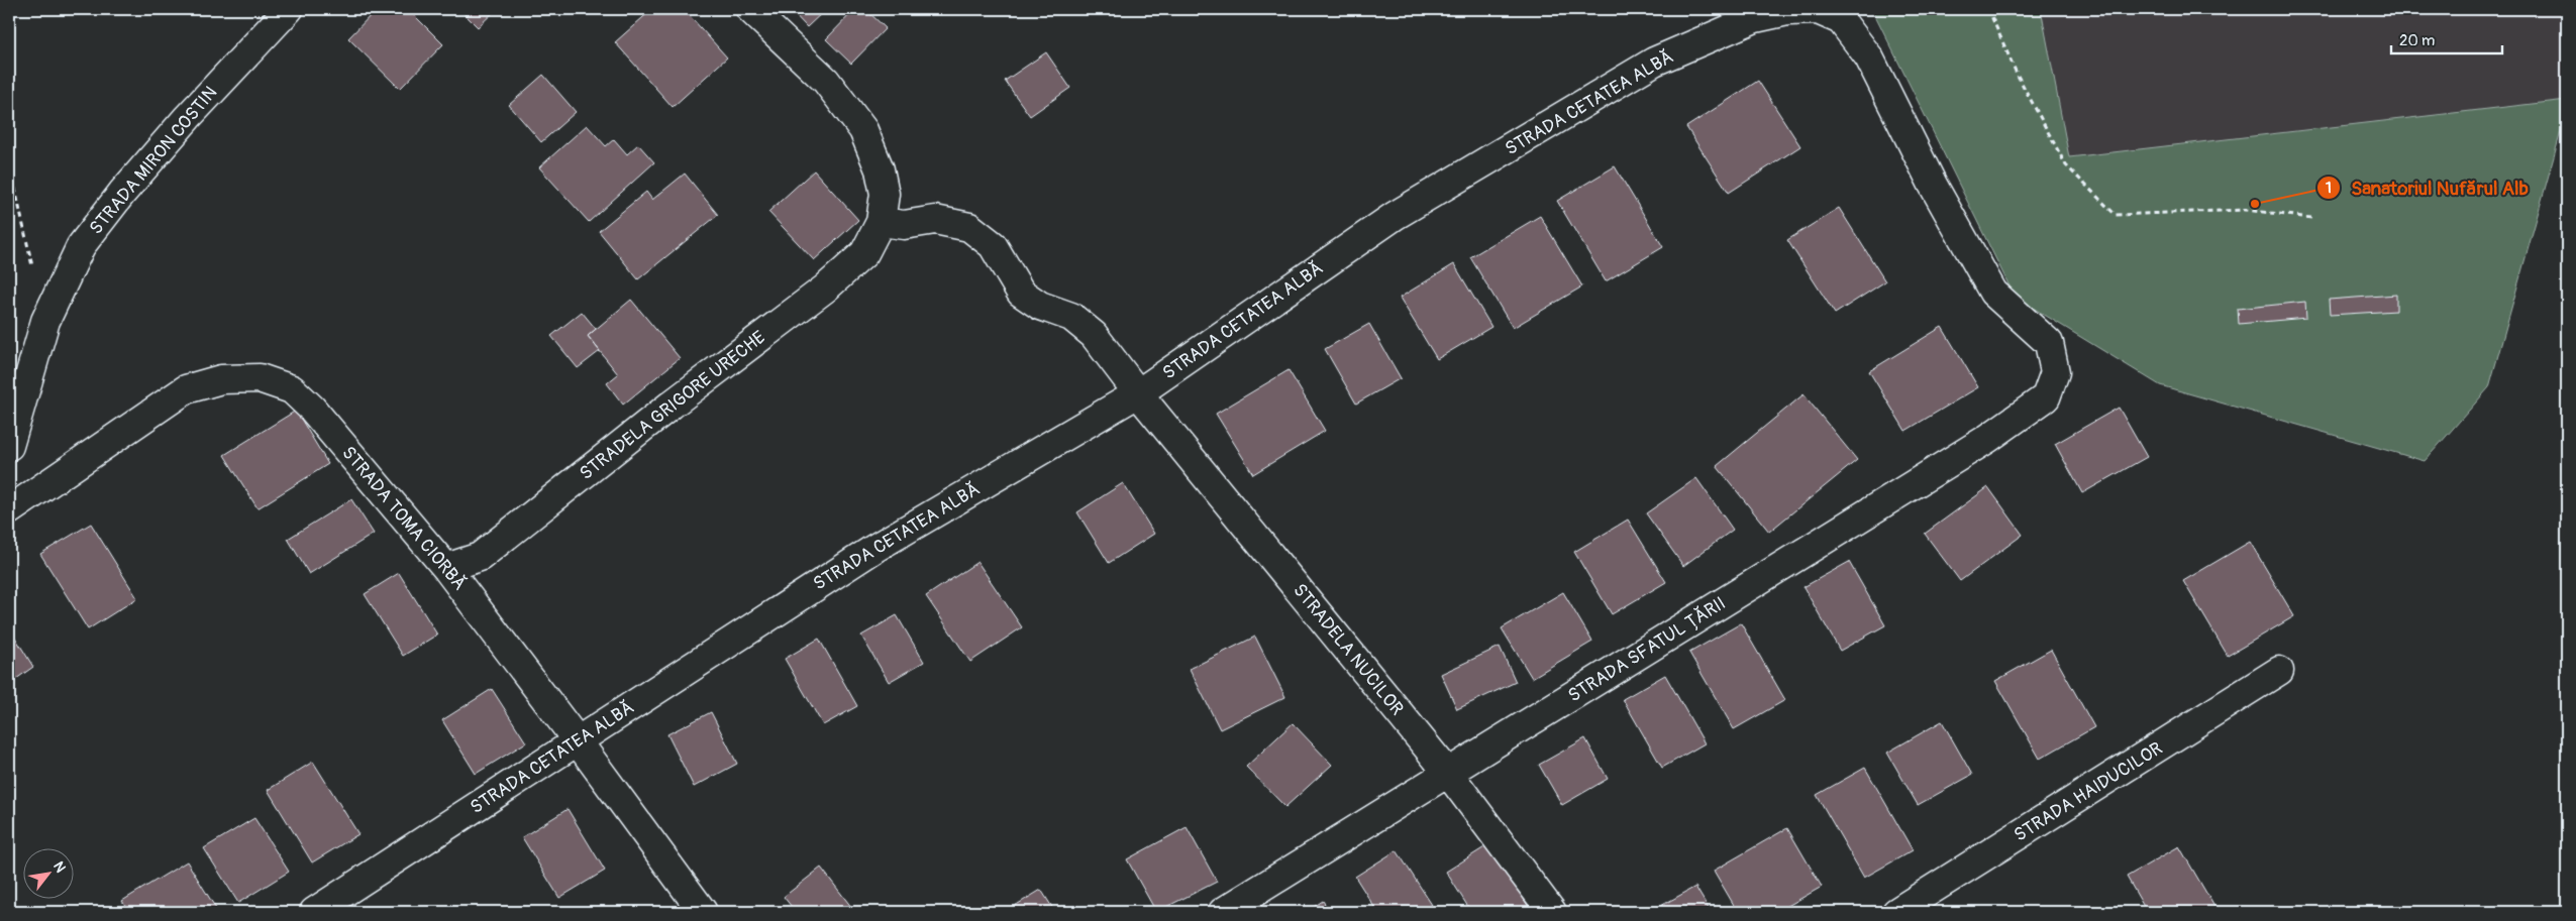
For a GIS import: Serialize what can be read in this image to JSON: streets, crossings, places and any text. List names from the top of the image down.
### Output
{
  "streets": {
    "street": [
      "STRADA CETATEA ALBĂ",
      "STRADA MIRON COSTIN",
      "STRADELA GRIGORE URECHE",
      "STRADA TOMA CIORBĂ",
      "STRADELA NUCILOR",
      "STRADA SFATUL ȚĂRII",
      "STRADA HAIDUCILOR"
    ]
  },
  "crossings": [
    ["STRADA CETATEA ALBĂ", "STRADA TOMA CIORBĂ"],
    ["STRADA CETATEA ALBĂ", "STRADELA NUCILOR"],
    ["STRADA CETATEA ALBĂ", "STRADA SFATUL ȚĂRII"],
    ["STRADELA GRIGORE URECHE", "STRADA TOMA CIORBĂ"],
    ["STRADELA GRIGORE URECHE", "STRADELA NUCILOR"],
    ["STRADELA NUCILOR", "STRADA SFATUL ȚĂRII"]
  ],
  "places": ["Sanatoriul Nufărul Alb"],
  "scale_bar": "20 m",
  "north": "top right"
}
